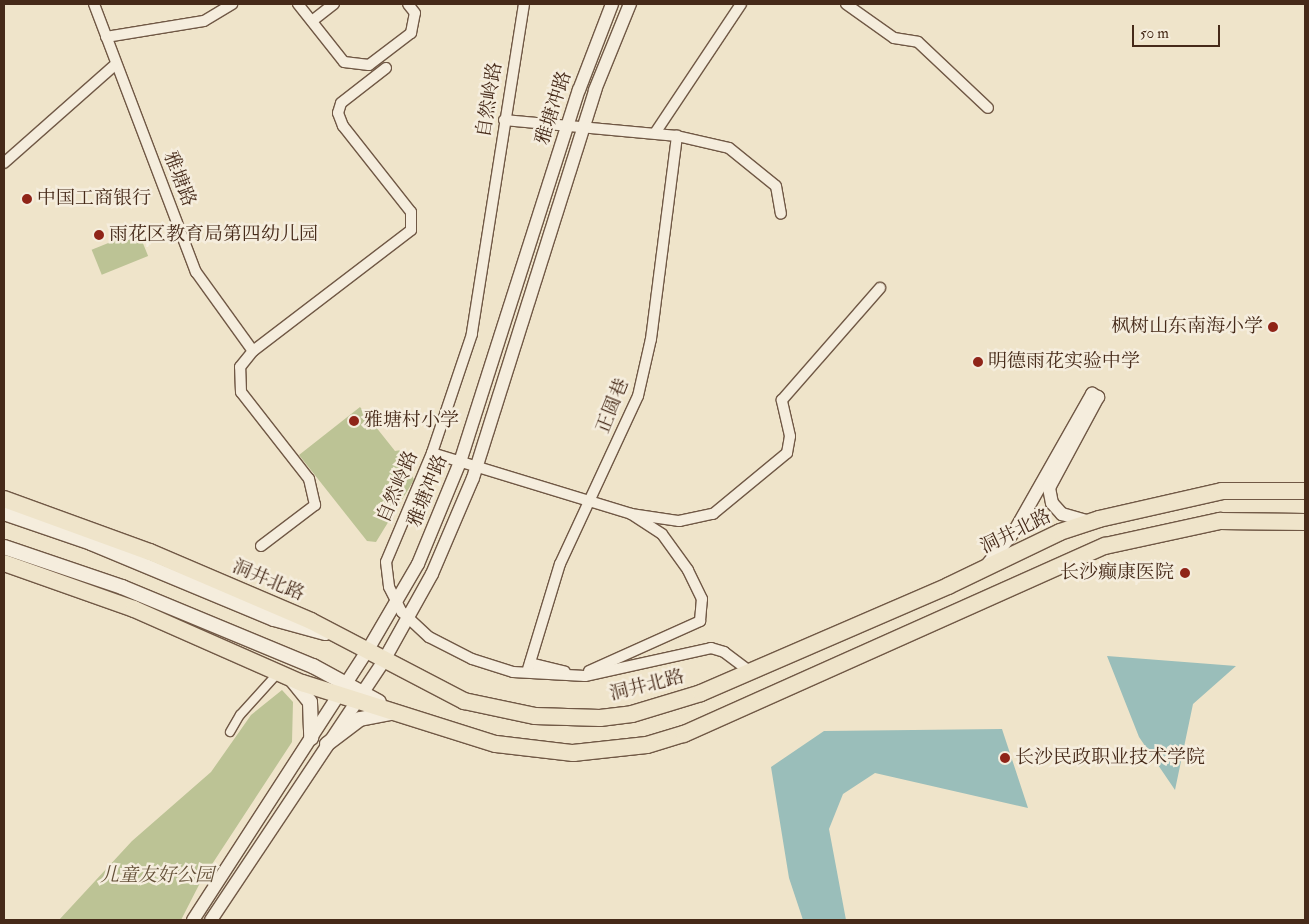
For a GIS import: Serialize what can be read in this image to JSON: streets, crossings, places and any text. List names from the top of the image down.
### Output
{
  "streets": {
    "main road": ["洞井北路"],
    "street": [
      "自然岭路",
      "雅塘冲路",
      "雅塘路",
      "正圆巷"
    ]
  },
  "crossings": [
    ["自然岭路", "雅塘冲路"],
    ["自然岭路", "正圆巷"],
    ["自然岭路", "洞井北路"],
    ["雅塘冲路", "洞井北路"]
  ],
  "parks": ["儿童友好公园"],
  "places": [
    "中国工商银行",
    "雨花区教育局第四幼儿园",
    "枫树山东南海小学",
    "明德雨花实验中学",
    "雅塘村小学",
    "长沙癫康医院",
    "长沙民政职业技术学院"
  ],
  "scale_bar": "50 m"
}
